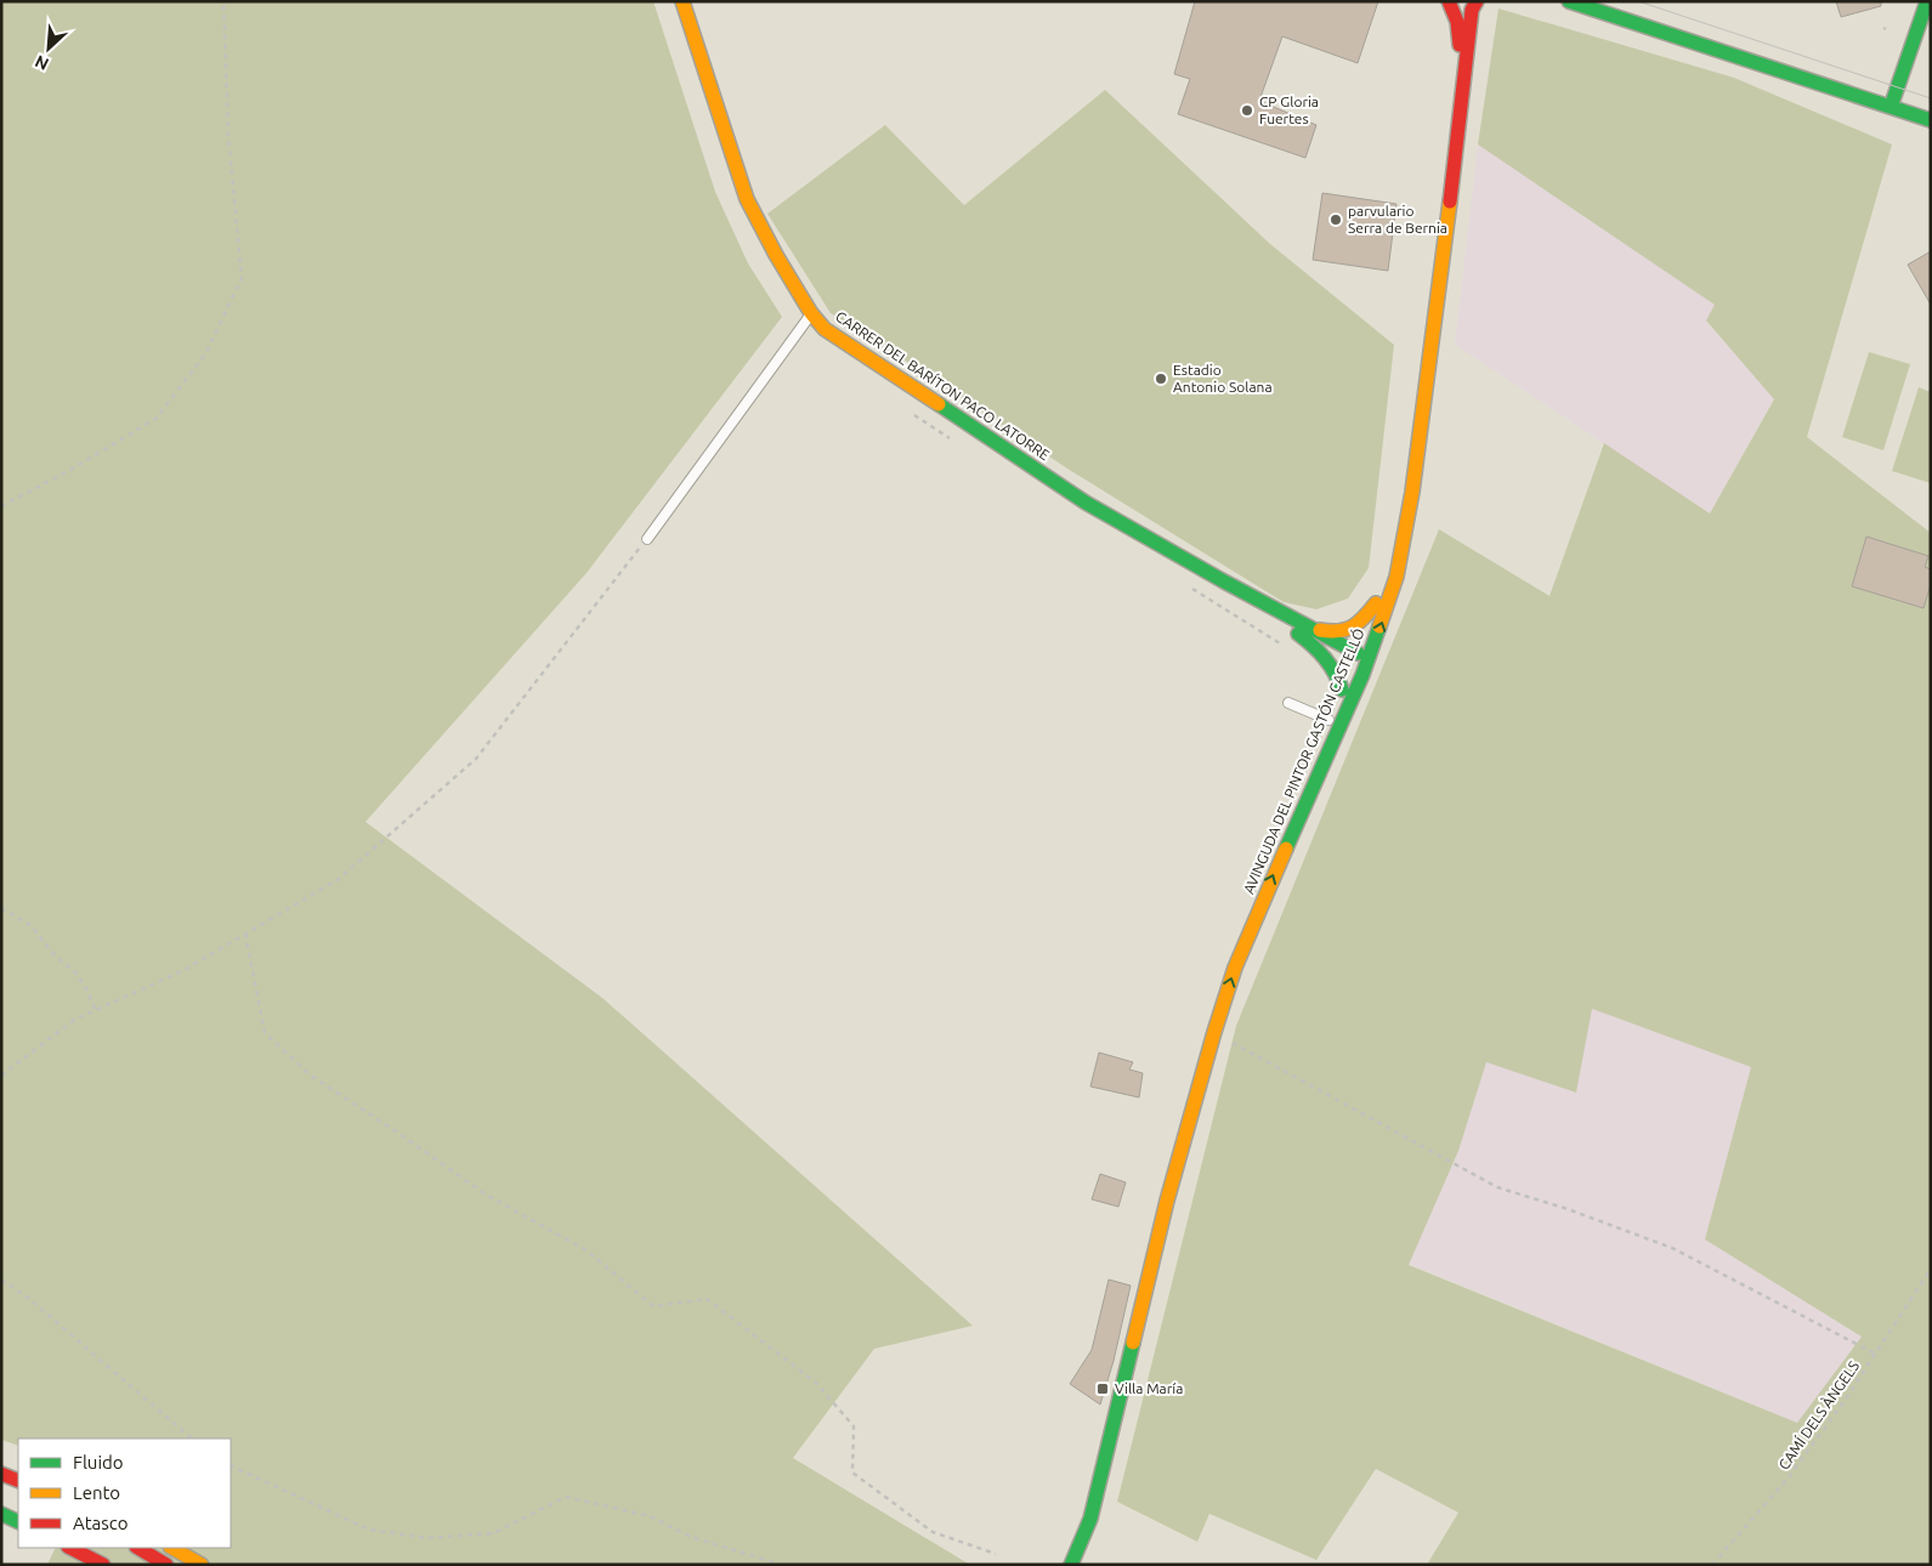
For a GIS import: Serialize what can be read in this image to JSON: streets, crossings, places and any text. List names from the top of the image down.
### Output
{
  "streets": {
    "main road": ["CARRER DEL BARÍTON PACO LATORRE", "AVINGUDA DEL PINTOR GASTÓN CASTELLÓ"],
    "path": ["CAMÍ DELS ÀNGELS"]
  },
  "crossings": [
    ["CARRER DEL BARÍTON PACO LATORRE", "AVINGUDA DEL PINTOR GASTÓN CASTELLÓ"]
  ],
  "places": {
    "other": ["CP Gloria Fuertes", "parvulario Serra de Bernia", "Estadio Antonio Solana"],
    "transit": ["Villa María"]
  },
  "legend": ["Fluido", "Lento", "Atasco"],
  "north": "bottom left"
}
